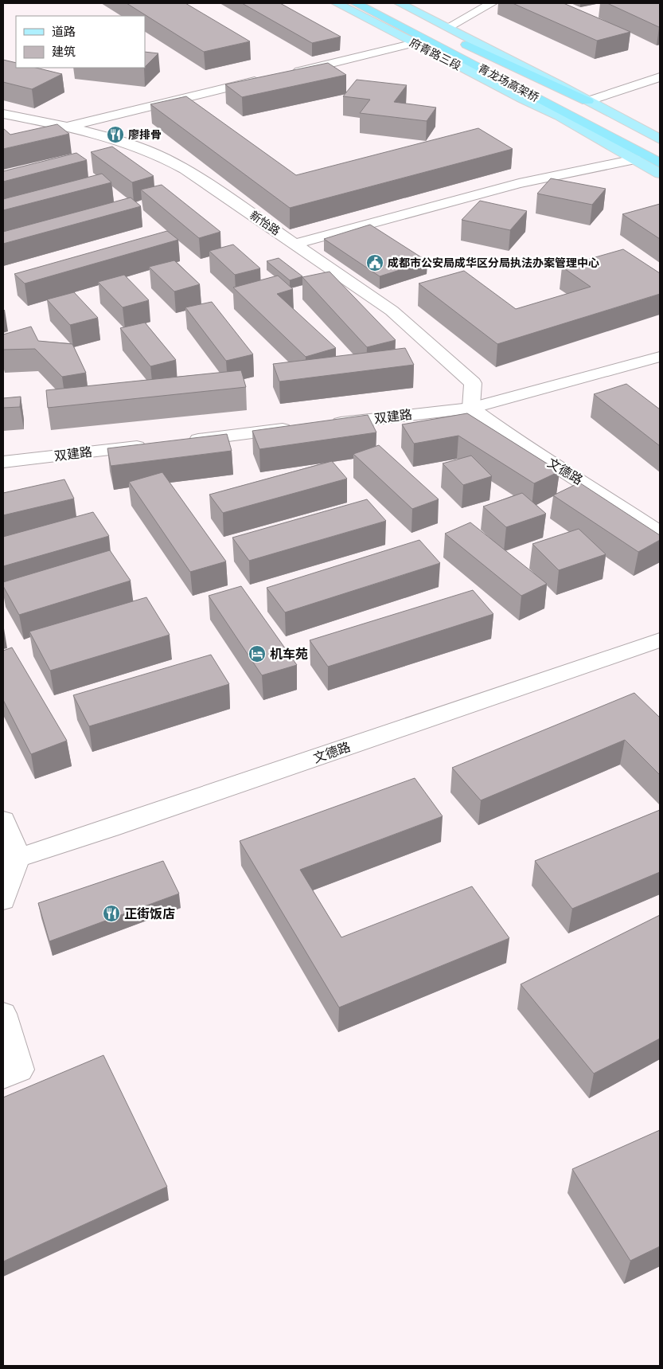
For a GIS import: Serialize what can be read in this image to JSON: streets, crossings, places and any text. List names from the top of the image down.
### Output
{
  "streets": {
    "highway": ["青龙场高架桥"],
    "main road": ["府青路三段"],
    "street": ["新怡路", "双建路", "文德路"]
  },
  "crossings": [
    ["新怡路", "双建路"],
    ["新怡路", "文德路"],
    ["双建路", "文德路"]
  ],
  "places": {
    "restaurant": ["廖排骨", "正街饭店"],
    "public building": ["成都市公安局成华区分局执法办案管理中心"],
    "hotel": ["机车苑"]
  },
  "legend": ["道路", "建筑"]
}
